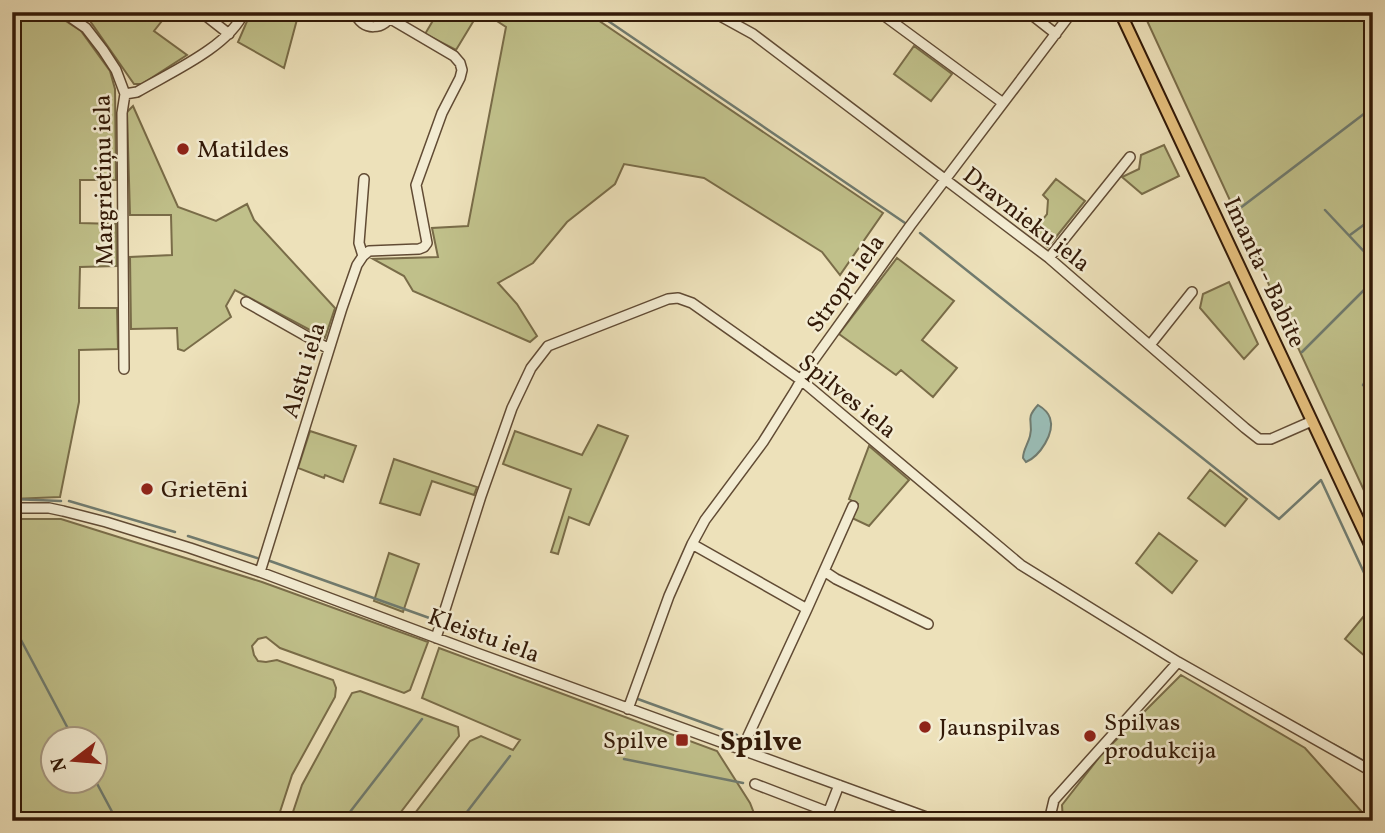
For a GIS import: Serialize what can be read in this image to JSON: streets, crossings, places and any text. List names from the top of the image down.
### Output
{
  "streets": {
    "main road": ["Imanta - Babīte"],
    "street": [
      "Margrietiņu iela",
      "Dravnieku iela",
      "Stropu iela",
      "Alstu iela",
      "Spilves iela",
      "Kleistu iela"
    ]
  },
  "crossings": [
    ["Dravnieku iela", "Imanta - Babīte"],
    ["Dravnieku iela", "Stropu iela"],
    ["Stropu iela", "Spilves iela"],
    ["Stropu iela", "Kleistu iela"],
    ["Alstu iela", "Kleistu iela"],
    ["Spilves iela", "Kleistu iela"]
  ],
  "districts": ["Spilve"],
  "places": {
    "other": [
      "Matildes",
      "Grietēni",
      "Jaunspilvas",
      "Spilvas produkcija"
    ],
    "transit": ["Spilve"]
  },
  "north": "left"
}
